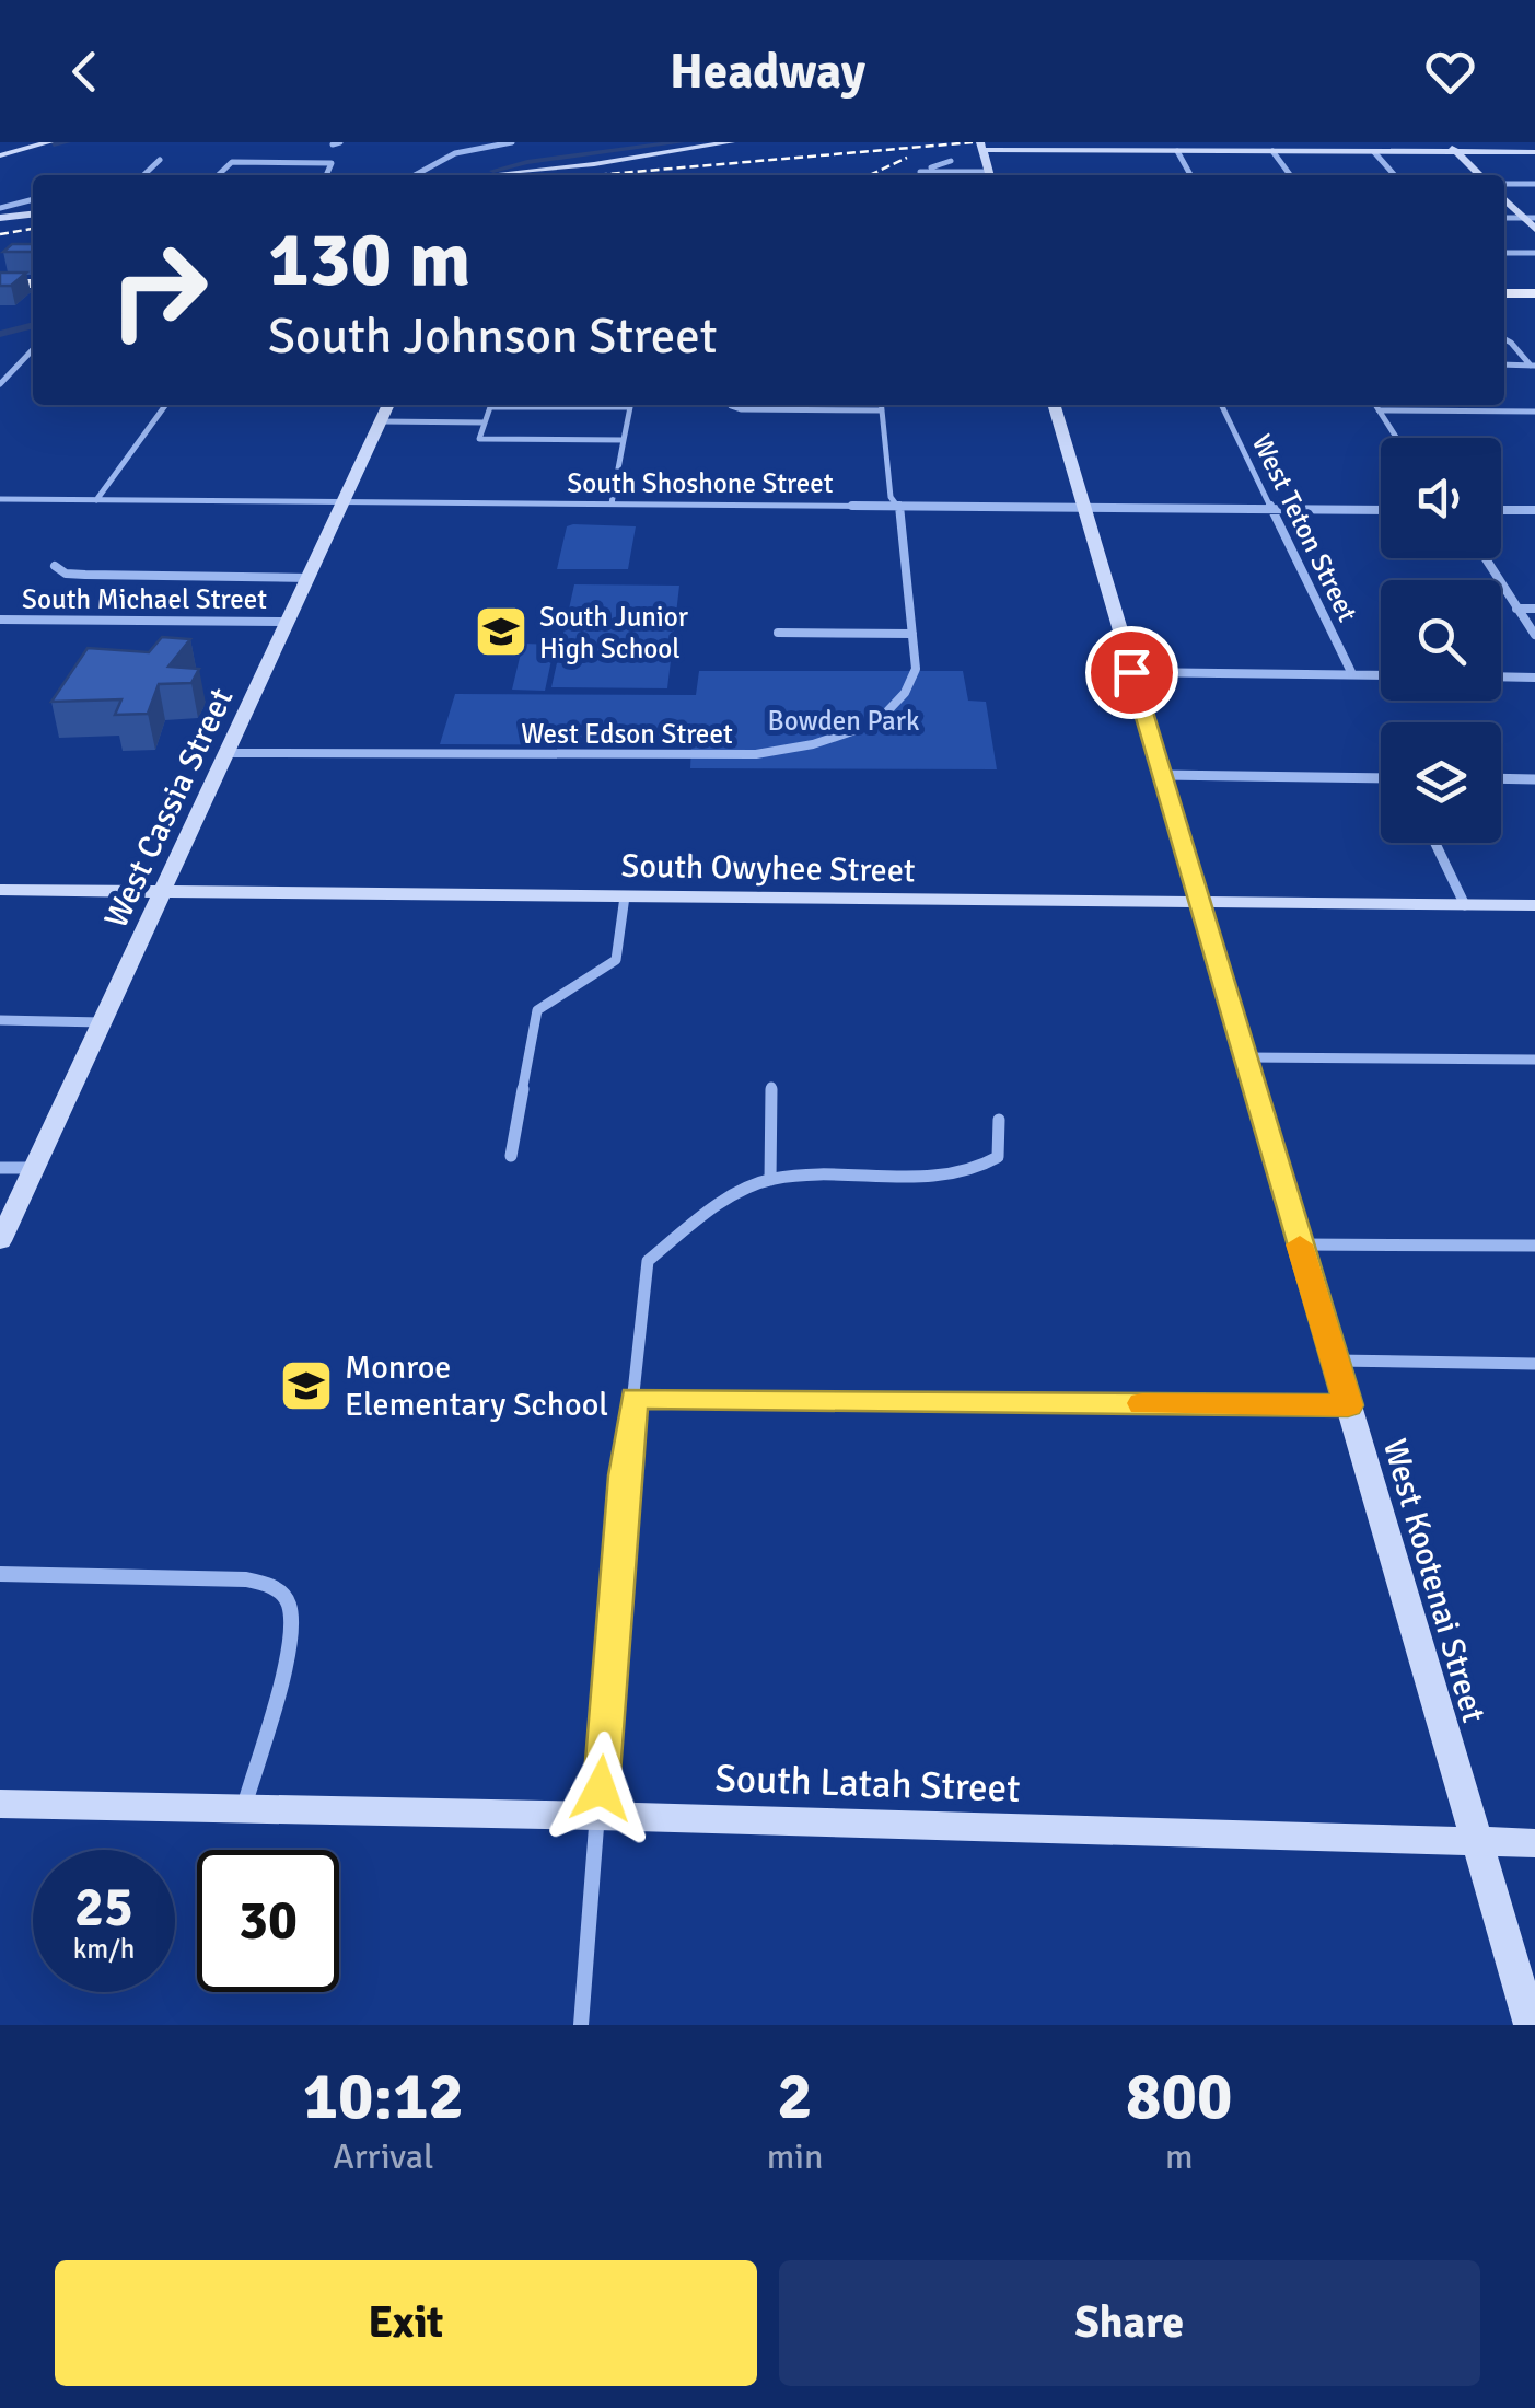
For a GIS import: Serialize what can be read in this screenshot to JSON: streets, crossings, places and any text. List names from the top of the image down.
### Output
{
  "streets": {
    "street": [
      "South Shoshone Street",
      "West Teton Street",
      "South Michael Street",
      "West Edson Street",
      "West Cassia Street",
      "South Owyhee Street",
      "West Kootenai Street",
      "South Latah Street"
    ]
  },
  "crossings": [
    ["South Shoshone Street", "West Teton Street"],
    ["South Shoshone Street", "West Edson Street"],
    ["South Shoshone Street", "West Cassia Street"],
    ["South Shoshone Street", "West Kootenai Street"],
    ["South Michael Street", "West Cassia Street"],
    ["West Edson Street", "West Cassia Street"],
    ["West Cassia Street", "South Owyhee Street"],
    ["South Owyhee Street", "West Kootenai Street"],
    ["West Kootenai Street", "South Latah Street"]
  ],
  "parks": ["Bowden Park"],
  "places": {
    "school or university": ["South Junior High School", "Monroe Elementary School"]
  },
  "page": {
    "header": "Headway",
    "turn": ["130 m", "South Johnson Street"],
    "speed": "25 km/h",
    "limit": "30",
    "eta": [
      "10:12",
      "Arrival",
      "2",
      "min",
      "800",
      "m"
    ],
    "buttons": ["Exit", "Share"]
  }
}
